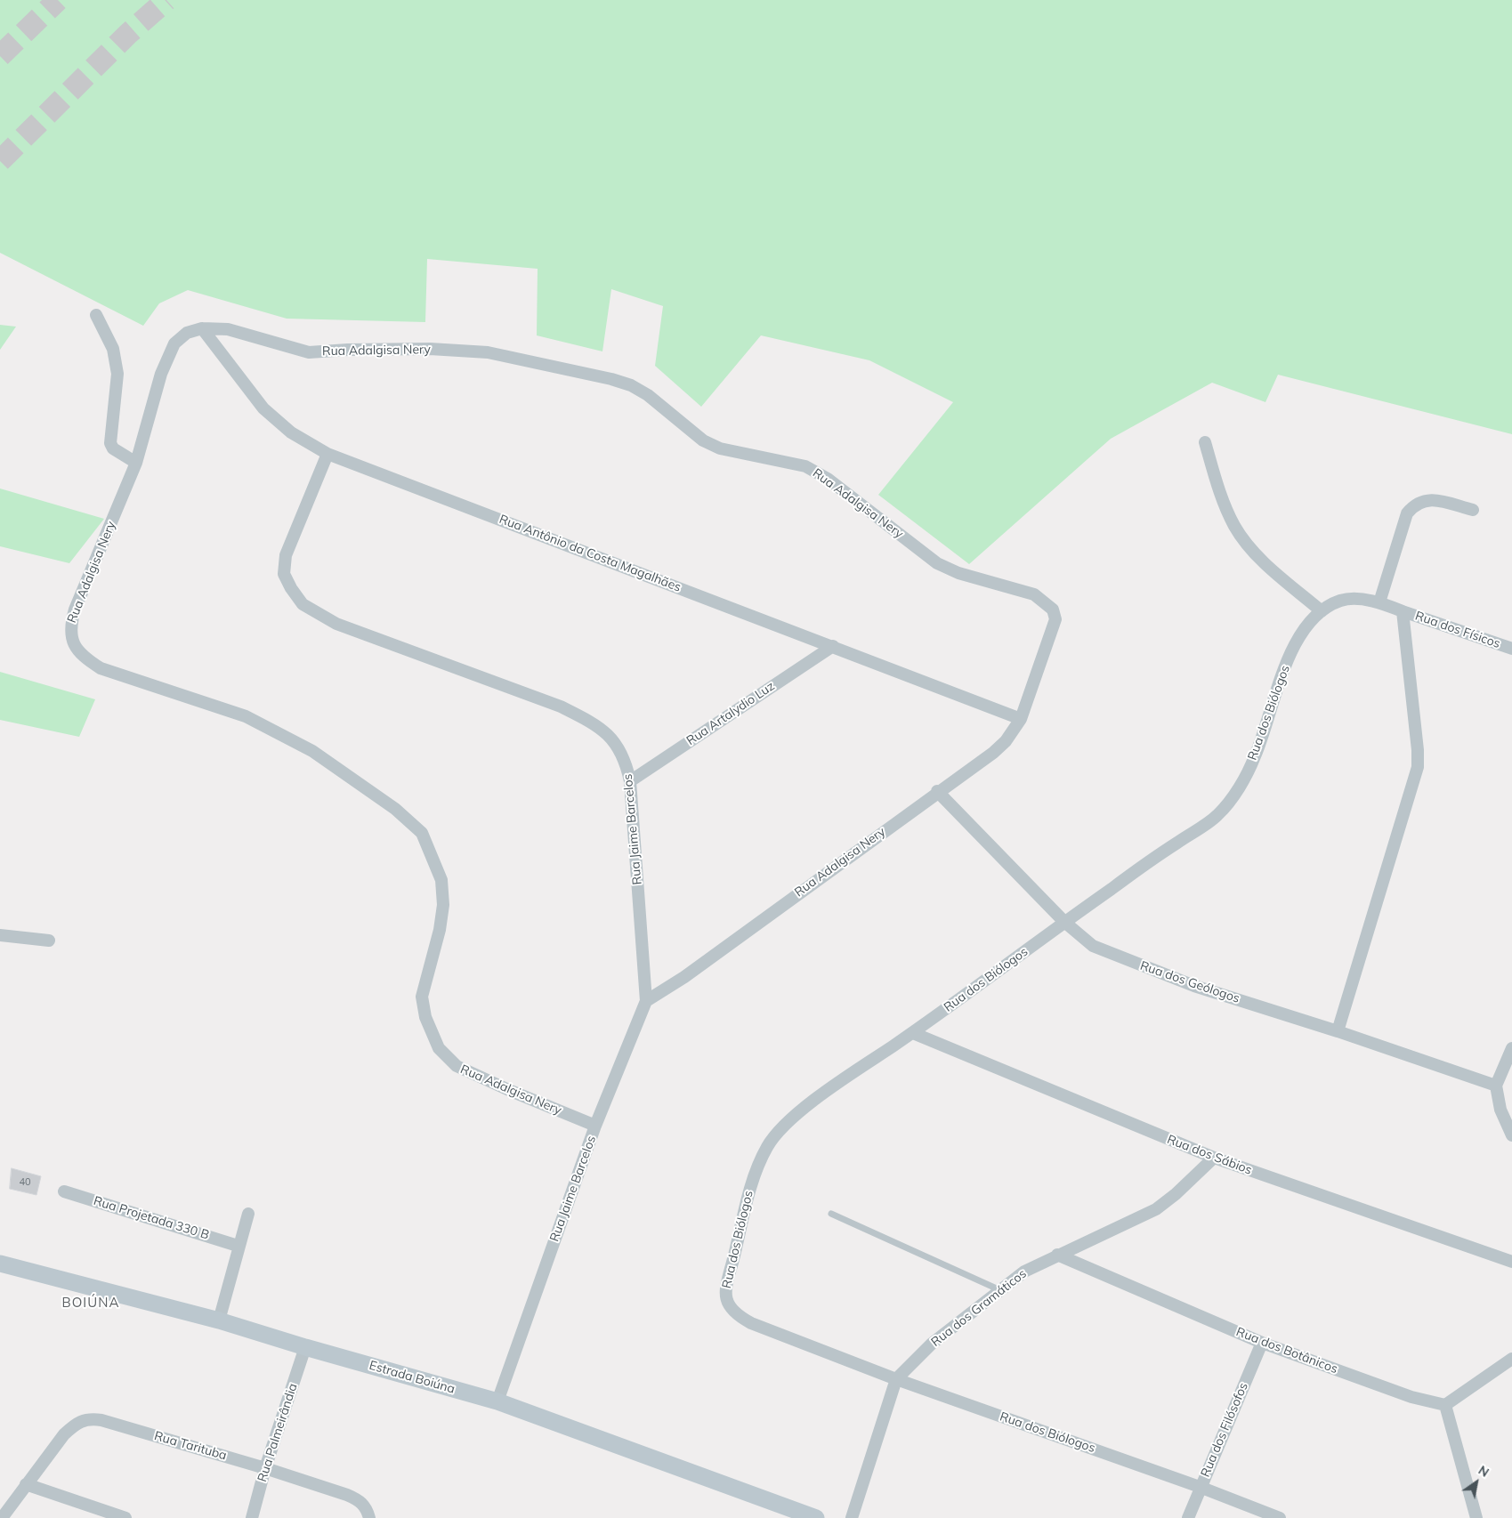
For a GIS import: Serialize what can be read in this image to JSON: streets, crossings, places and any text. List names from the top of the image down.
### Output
{
  "streets": {
    "street": [
      "Rua Adalgisa Nery",
      "Rua Antônio da Costa Magalhães",
      "Rua dos Físicos",
      "Rua dos Biólogos",
      "Rua Artalydio Luz",
      "Rua Jaime Barcelos",
      "Rua dos Geólogos",
      "Rua dos Sábios",
      "Rua Projetada 330 B",
      "Rua dos Gramáticos",
      "Rua dos Botânicos",
      "Estrada Boiúna",
      "Rua dos Filósofos",
      "Rua Palmeirândia",
      "Rua Tarituba"
    ]
  },
  "crossings": [
    ["Rua Adalgisa Nery", "Rua Antônio da Costa Magalhães"],
    ["Rua Adalgisa Nery", "Rua Jaime Barcelos"],
    ["Rua Adalgisa Nery", "Rua dos Geólogos"],
    ["Rua Antônio da Costa Magalhães", "Rua Artalydio Luz"],
    ["Rua Antônio da Costa Magalhães", "Rua Jaime Barcelos"],
    ["Rua dos Físicos", "Rua dos Biólogos"],
    ["Rua dos Biólogos", "Rua dos Geólogos"],
    ["Rua dos Biólogos", "Rua dos Sábios"],
    ["Rua dos Biólogos", "Rua dos Gramáticos"],
    ["Rua dos Biólogos", "Rua dos Filósofos"],
    ["Rua Artalydio Luz", "Rua Jaime Barcelos"],
    ["Rua Jaime Barcelos", "Estrada Boiúna"],
    ["Rua dos Sábios", "Rua dos Gramáticos"],
    ["Rua dos Gramáticos", "Rua dos Botânicos"],
    ["Rua dos Botânicos", "Rua dos Filósofos"],
    ["Estrada Boiúna", "Rua Palmeirândia"],
    ["Rua Palmeirândia", "Rua Tarituba"]
  ],
  "districts": ["BOIÚNA"],
  "house_numbers": ["40"],
  "north": "top right"
}
